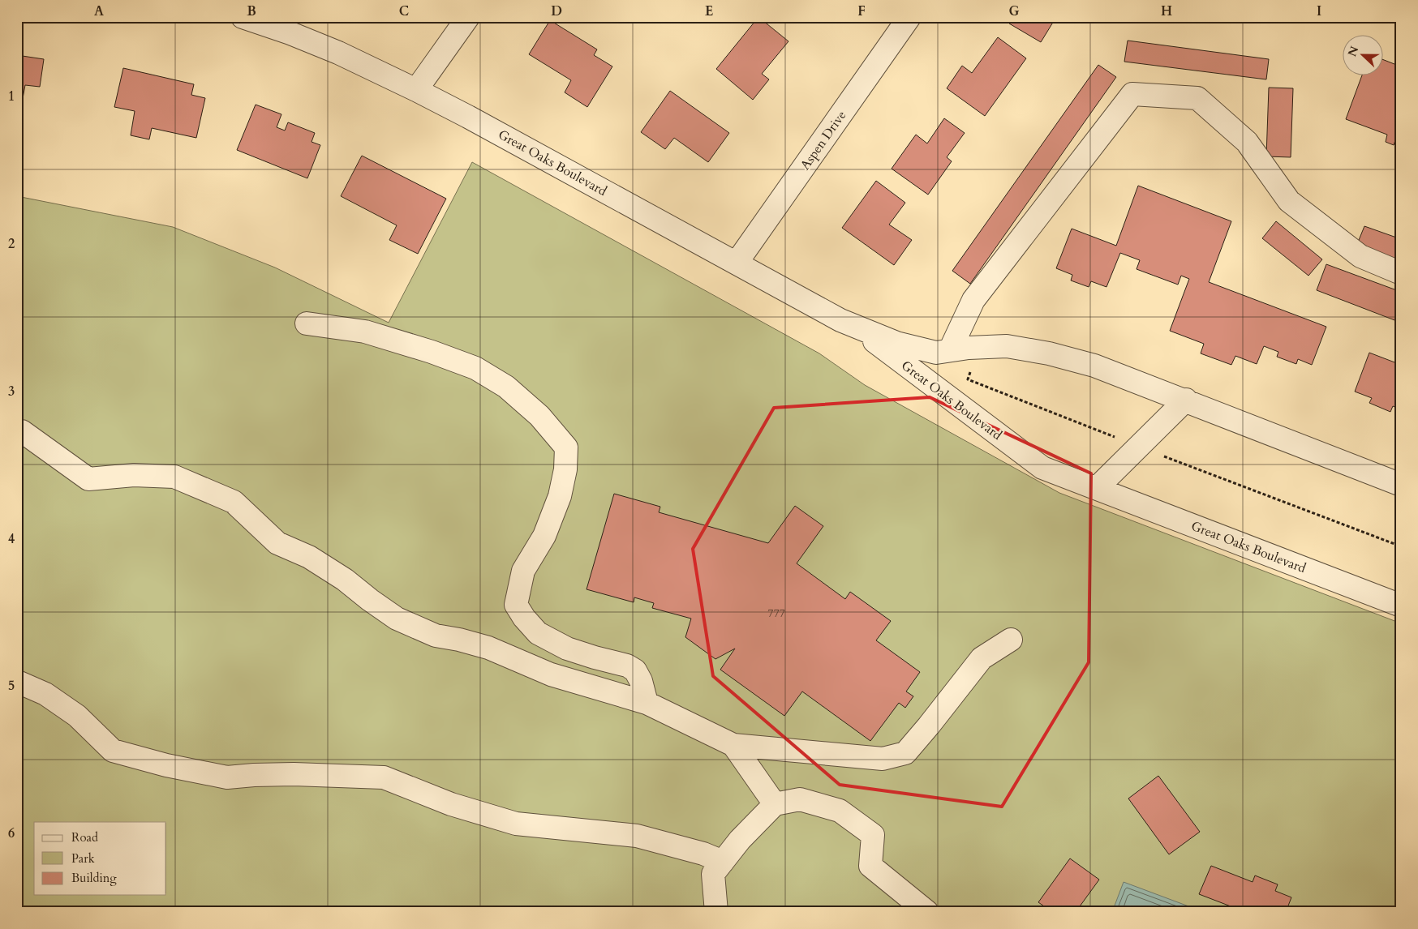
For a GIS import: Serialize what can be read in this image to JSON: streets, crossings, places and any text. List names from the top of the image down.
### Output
{
  "streets": {
    "street": ["Aspen Drive", "Great Oaks Boulevard"]
  },
  "crossings": [
    ["Aspen Drive", "Great Oaks Boulevard"]
  ],
  "house_numbers": ["777"],
  "legend": ["Road", "Park", "Building"],
  "north": "left",
  "grid": {
    "columns": [
      "A",
      "B",
      "C",
      "D",
      "E",
      "F",
      "G",
      "H",
      "I"
    ],
    "rows": [
      "1",
      "2",
      "3",
      "4",
      "5",
      "6"
    ]
  }
}
